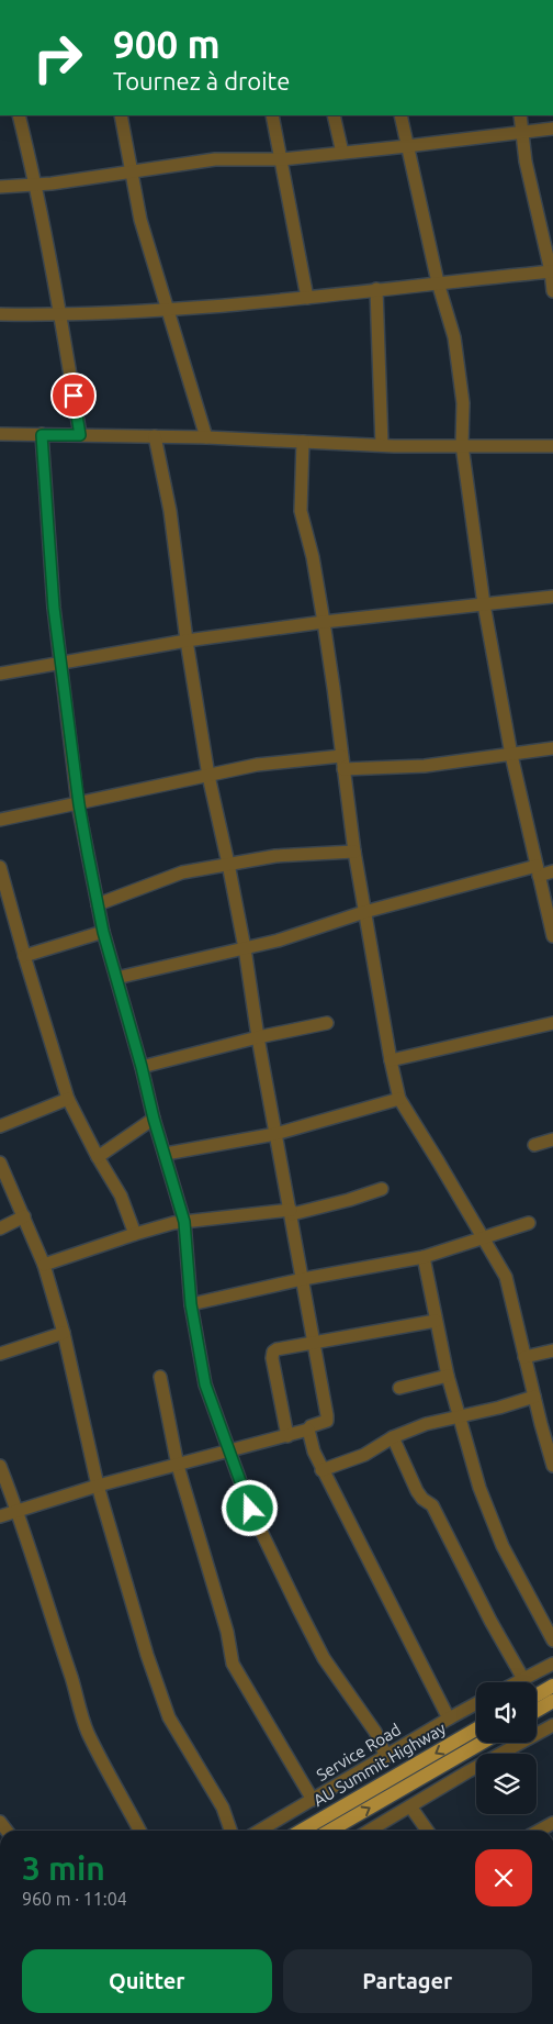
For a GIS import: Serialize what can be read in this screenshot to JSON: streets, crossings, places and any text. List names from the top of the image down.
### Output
{
  "streets": {
    "main road": ["AU Summit Highway"],
    "street": ["Service Road"]
  },
  "page": {
    "turn": ["900 m", "Tournez à droite"],
    "heading": ["3 min", "960 m · 11:04"],
    "buttons": ["Quitter", "Partager"]
  }
}
